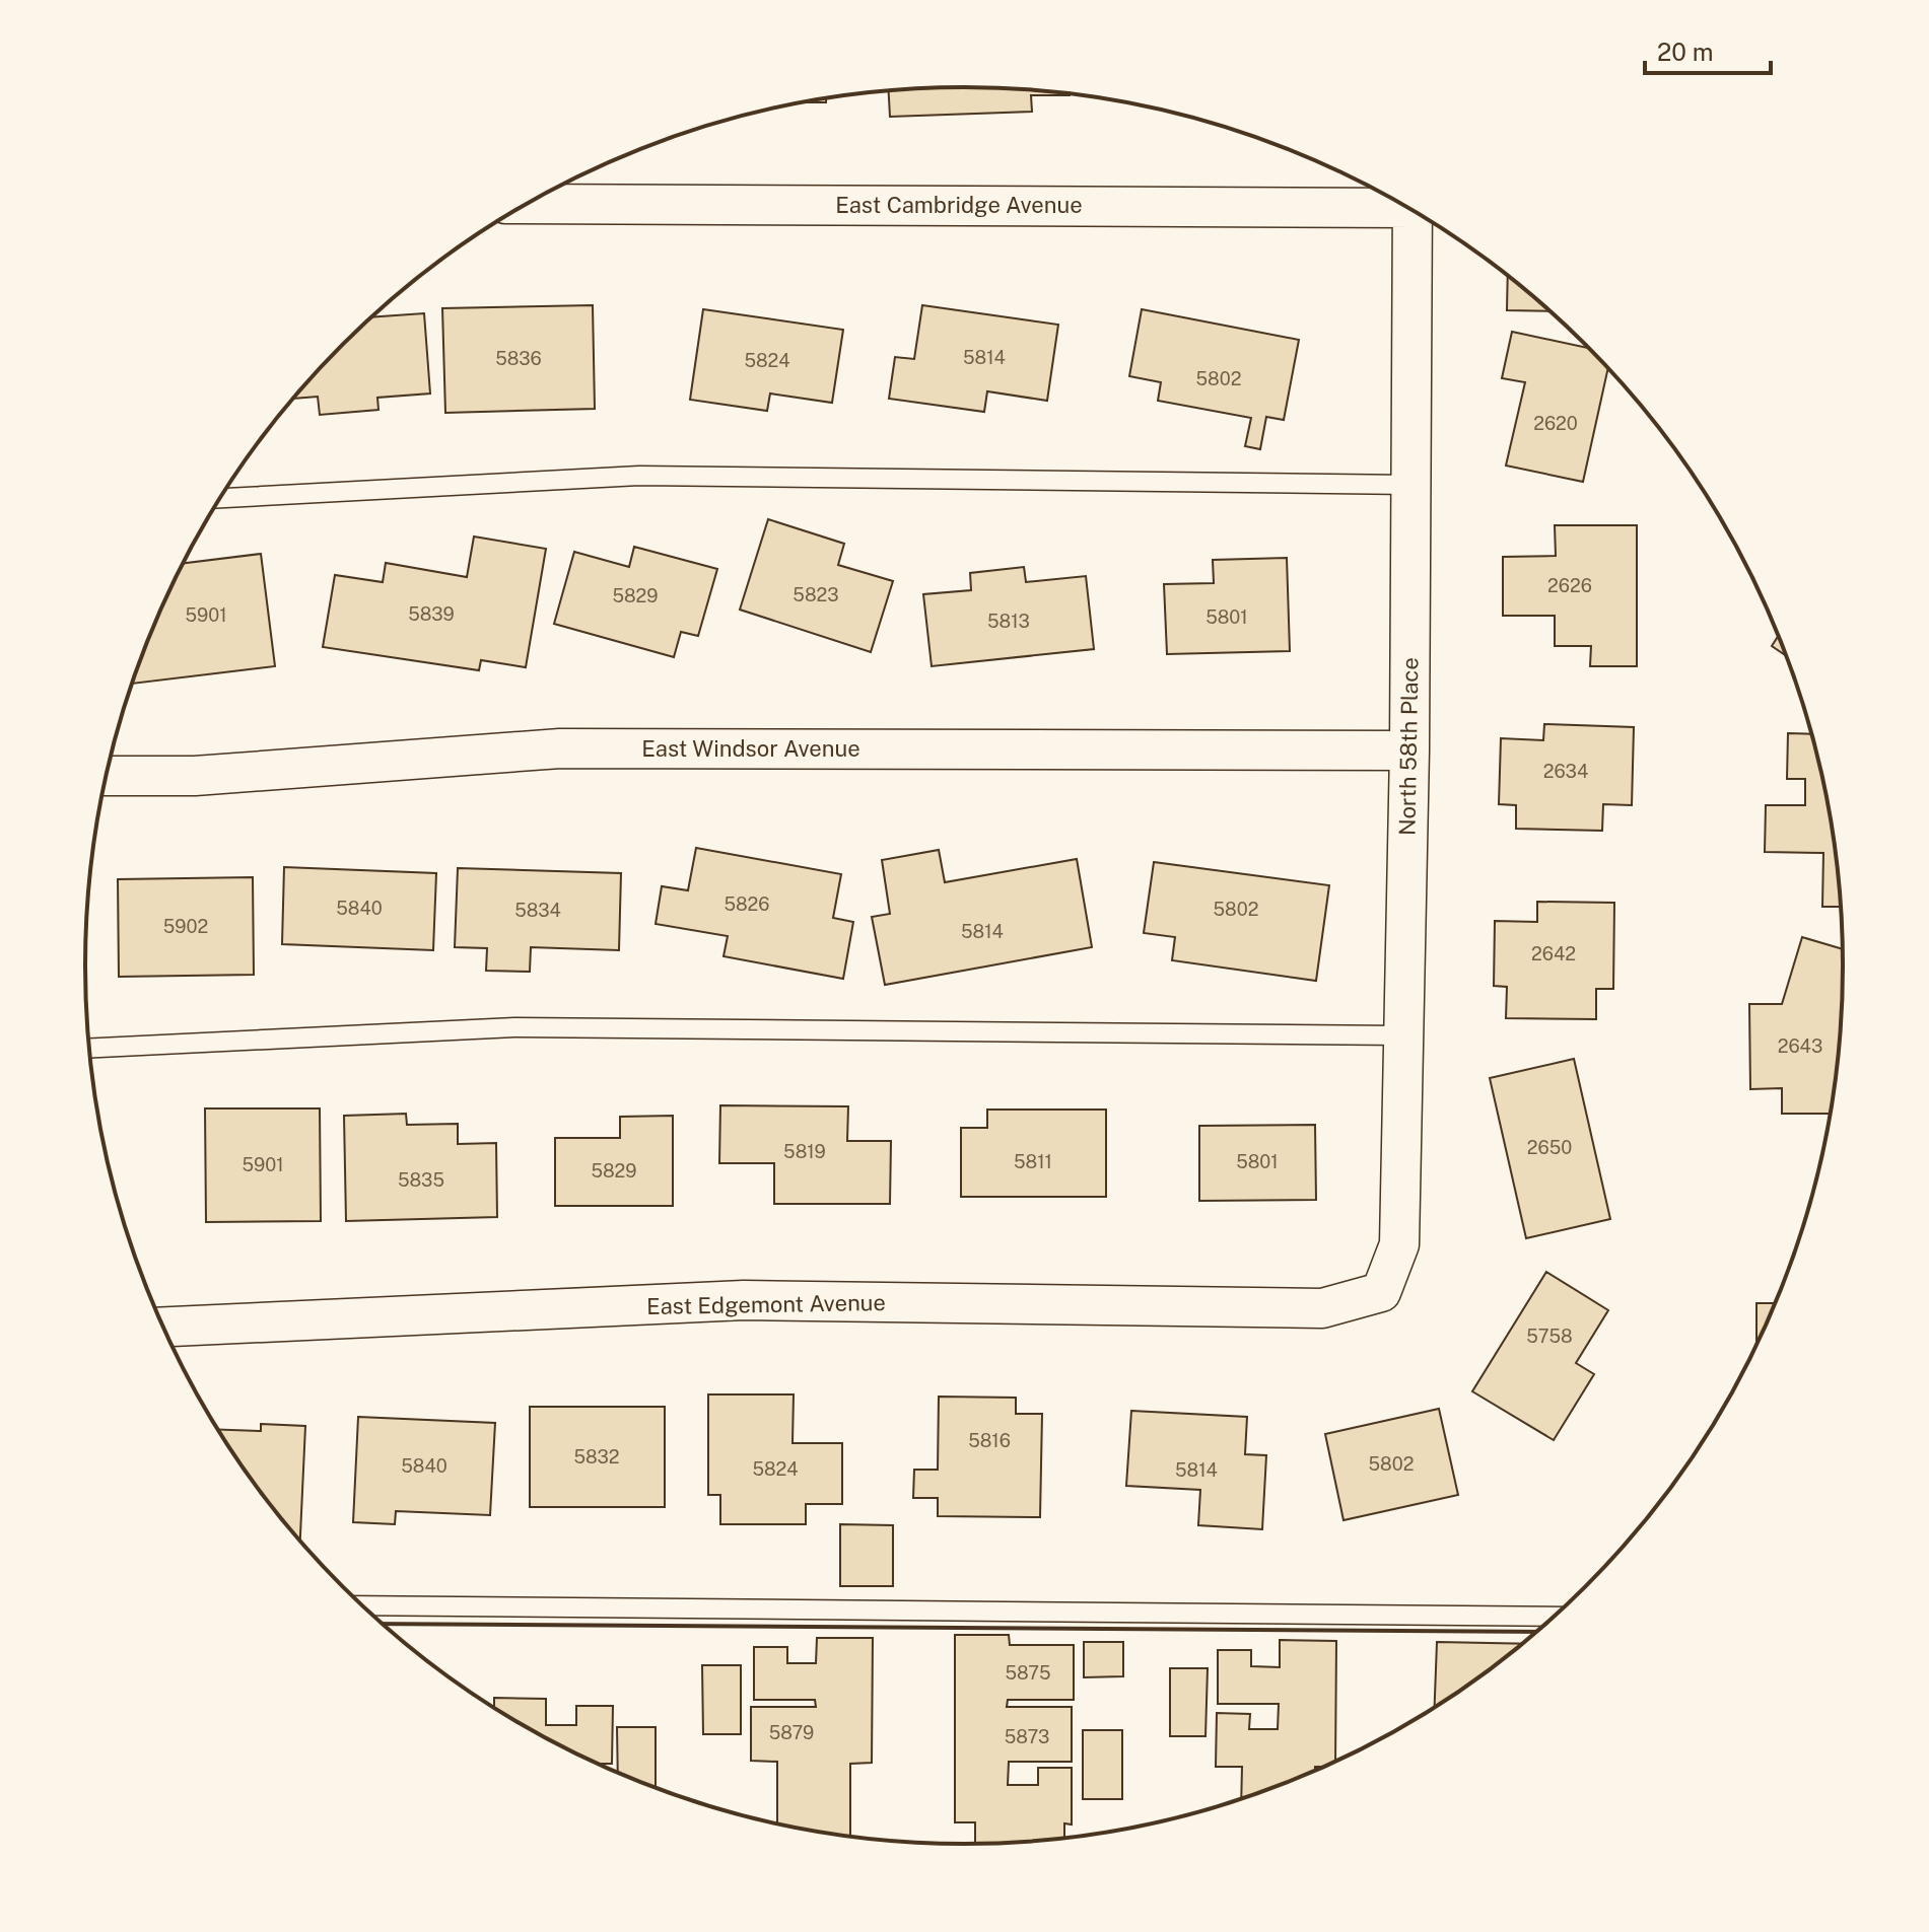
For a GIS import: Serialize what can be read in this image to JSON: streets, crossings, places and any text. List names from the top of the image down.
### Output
{
  "streets": {
    "street": [
      "East Cambridge Avenue",
      "North 58th Place",
      "East Windsor Avenue",
      "East Edgemont Avenue"
    ]
  },
  "crossings": [
    ["North 58th Place", "East Windsor Avenue"],
    ["North 58th Place", "East Edgemont Avenue"]
  ],
  "house_numbers": [
    "5814",
    "5836",
    "5824",
    "5802",
    "2620",
    "2626",
    "5823",
    "5829",
    "5839",
    "5901",
    "5801",
    "5813",
    "2634",
    "5826",
    "5840",
    "5802",
    "5834",
    "5902",
    "5814",
    "2642",
    "2643",
    "2650",
    "5819",
    "5811",
    "5801",
    "5901",
    "5829",
    "5835",
    "5758",
    "5816",
    "5832",
    "5802",
    "5840",
    "5824",
    "5814",
    "5875",
    "5879",
    "5873"
  ],
  "scale_bar": "20 m"
}
